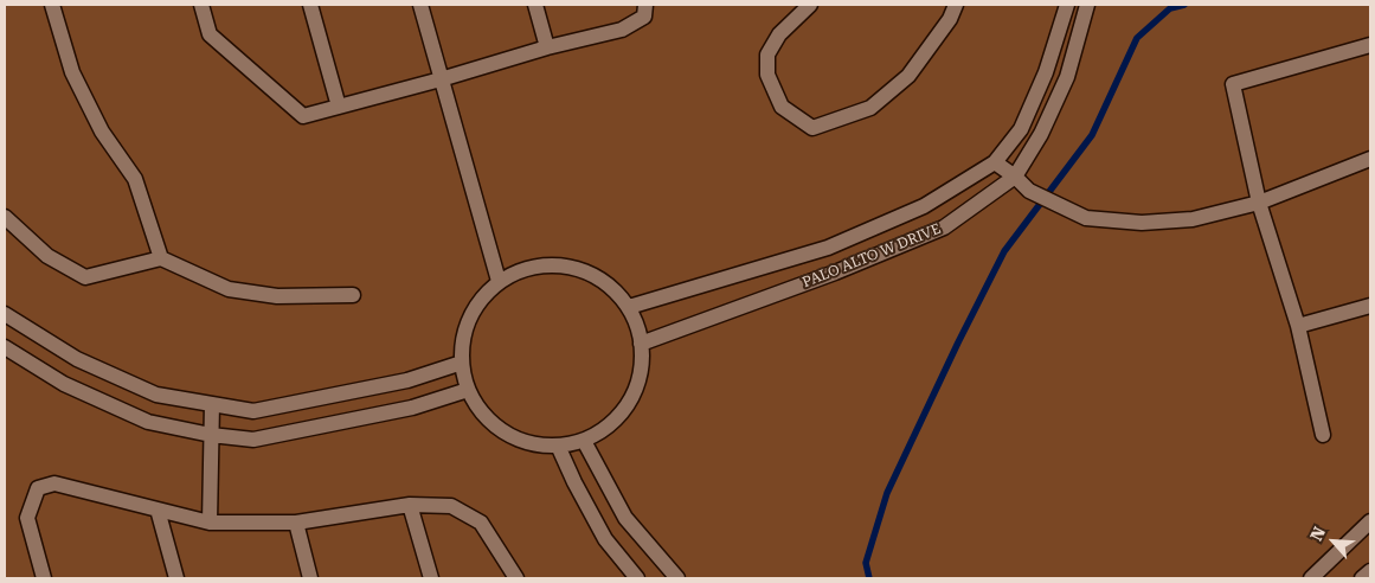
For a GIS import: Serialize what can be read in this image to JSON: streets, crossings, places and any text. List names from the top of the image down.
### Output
{
  "streets": {
    "street": ["PALO ALTO W DRIVE"]
  },
  "north": "top left"
}
